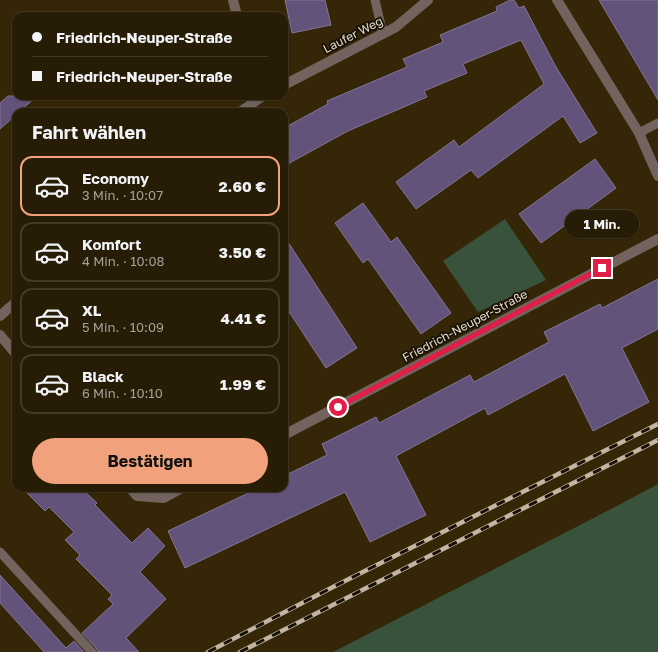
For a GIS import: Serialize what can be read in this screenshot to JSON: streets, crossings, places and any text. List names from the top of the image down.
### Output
{
  "streets": {
    "street": ["Laufer Weg", "Friedrich-Neuper-Straße"]
  },
  "page": {
    "banner": ["Friedrich-Neuper-Straße", "Friedrich-Neuper-Straße"],
    "heading": "Fahrt wählen",
    "list": [
      {
        "name": "Economy",
        "note": "3 Min. · 10:07",
        "value": "2.60 €"
      },
      {
        "name": "Komfort",
        "note": "4 Min. · 10:08",
        "value": "3.50 €"
      },
      {
        "name": "XL",
        "note": "5 Min. · 10:09",
        "value": "4.41 €"
      },
      {
        "name": "Black",
        "note": "6 Min. · 10:10",
        "value": "1.99 €"
      }
    ],
    "bubble": "1 Min.",
    "buttons": "Bestätigen"
  }
}
